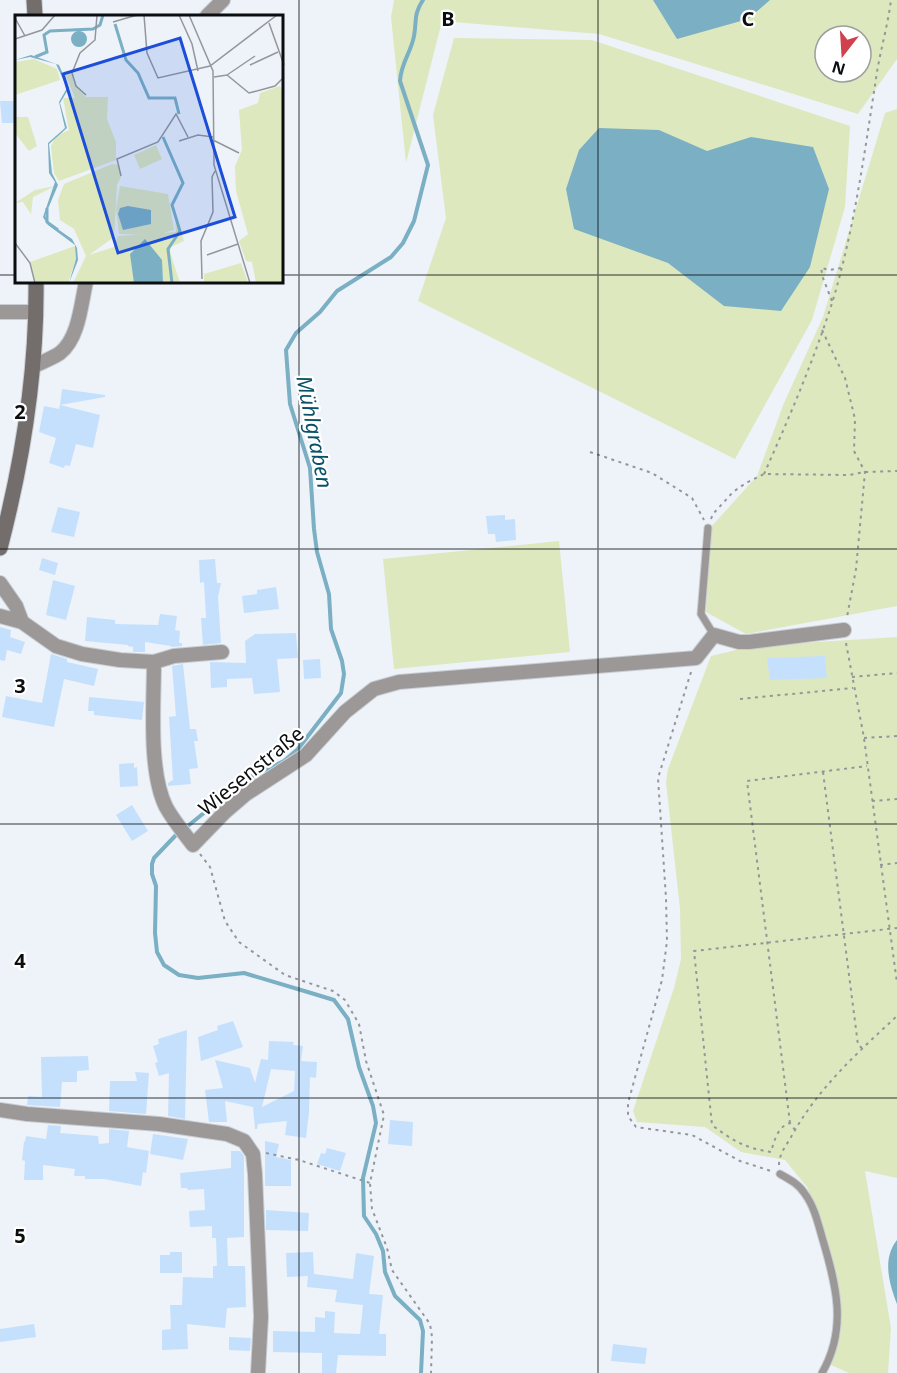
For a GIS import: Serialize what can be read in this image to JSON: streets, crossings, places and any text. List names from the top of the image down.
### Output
{
  "streets": {
    "street": ["Wiesenstraße"]
  },
  "water": ["Mühlgraben"],
  "north": "bottom",
  "grid": {
    "columns": ["B", "C"],
    "rows": [
      "2",
      "3",
      "4",
      "5"
    ]
  }
}
